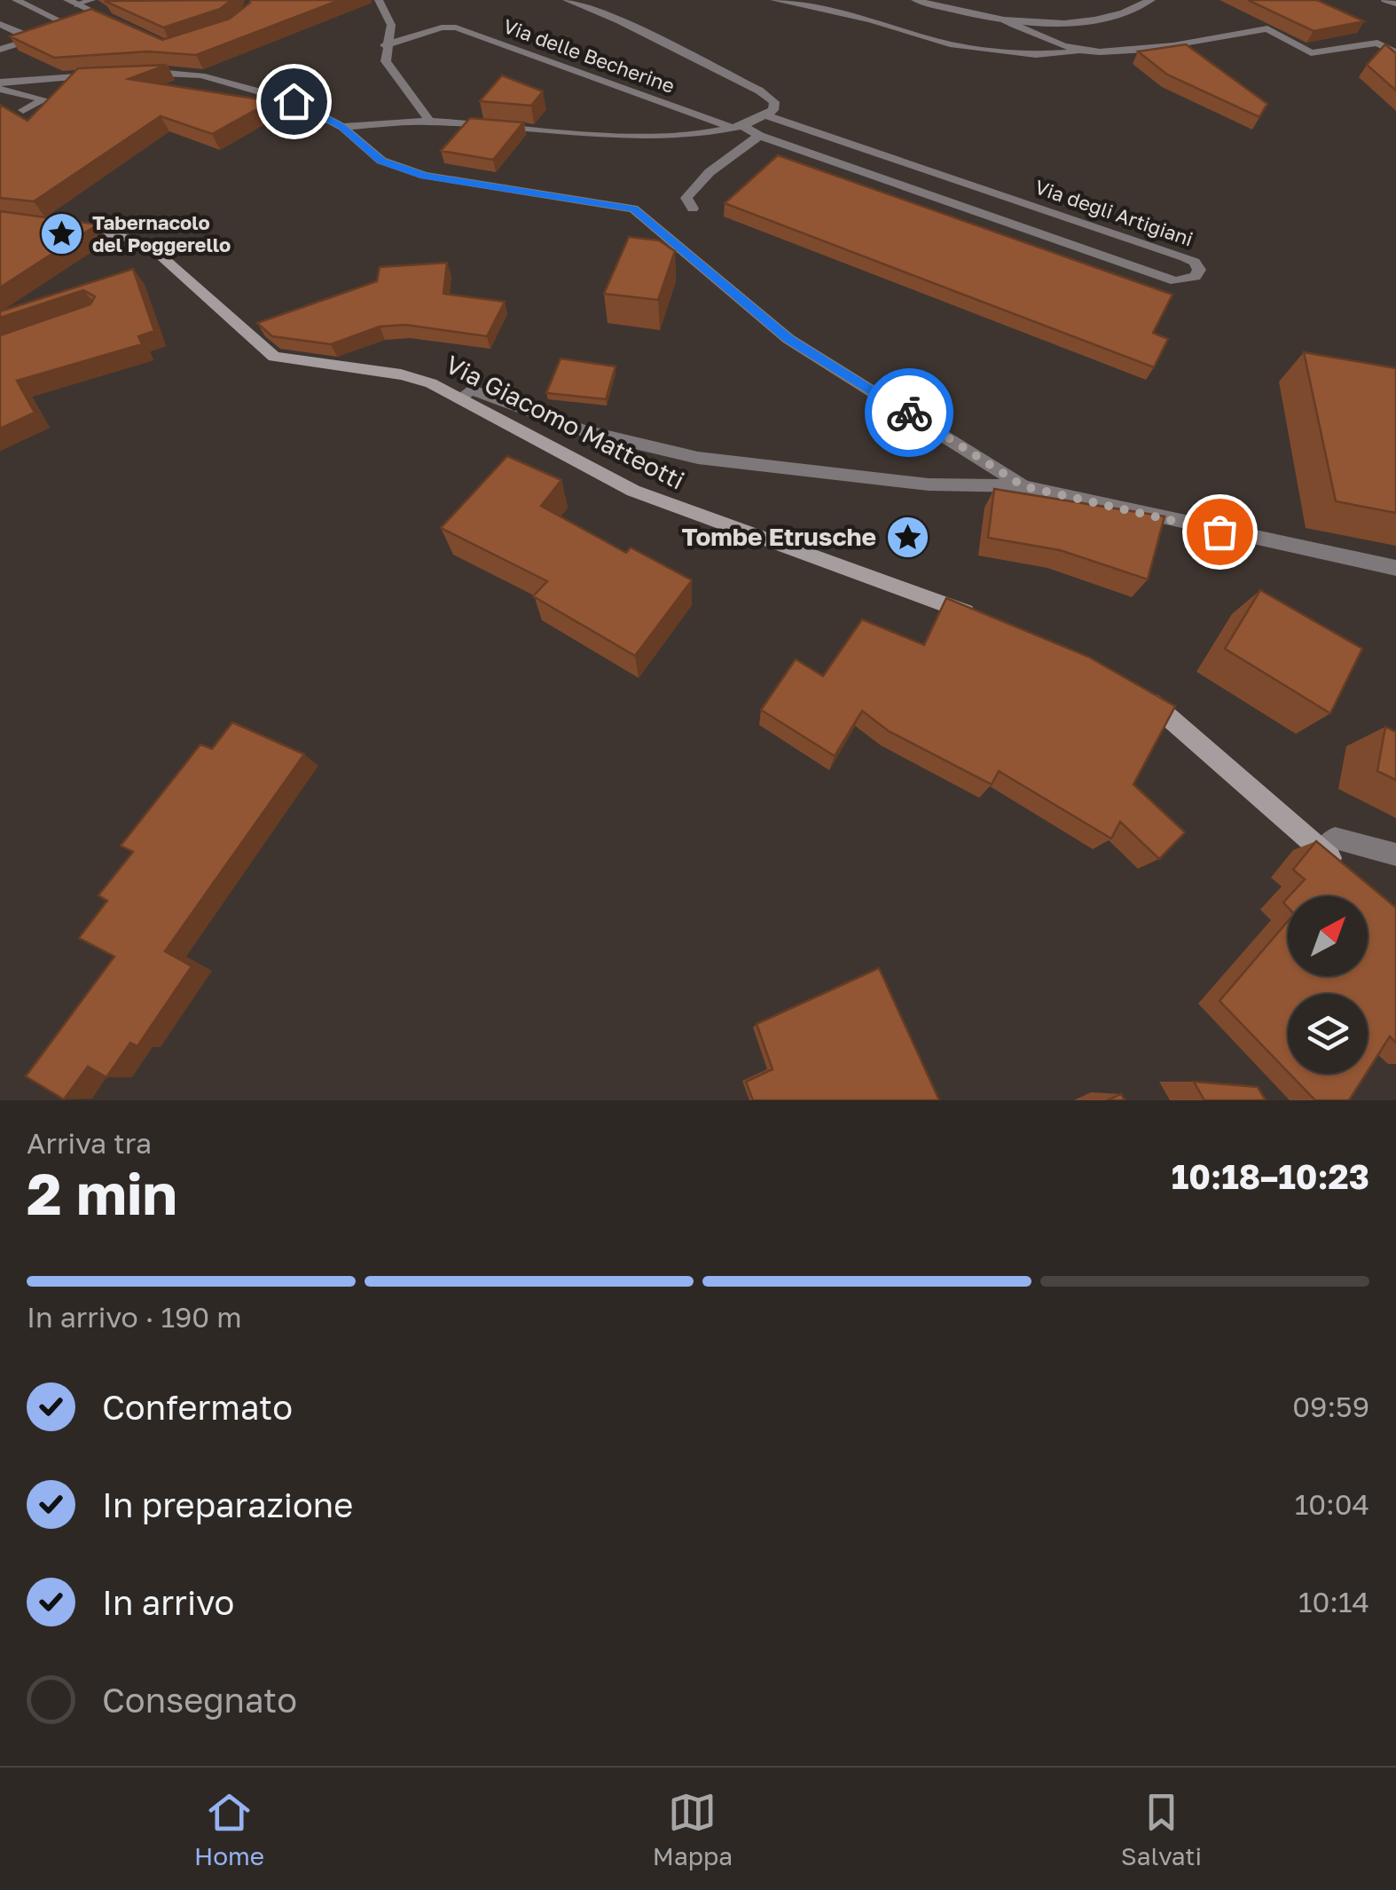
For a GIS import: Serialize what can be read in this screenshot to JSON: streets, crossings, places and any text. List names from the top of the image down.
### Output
{
  "streets": {
    "main road": ["Via Giacomo Matteotti"],
    "street": ["Via delle Becherine", "Via degli Artigiani"]
  },
  "crossings": [
    ["Via delle Becherine", "Via degli Artigiani"]
  ],
  "places": {
    "place": ["Tabernacolo del Poggerello", "Tombe Etrusche"]
  },
  "north": "top right",
  "page": {
    "heading": ["2 min", "Arriva tra", "10:18–10:23"],
    "bar": "In arrivo · 190 m",
    "list": [
      ["Confermato", "09:59"],
      ["In preparazione", "10:04"],
      ["In arrivo", "10:14"],
      "Consegnato"
    ],
    "tabs": ["Home", "Mappa", "Salvati"]
  }
}
